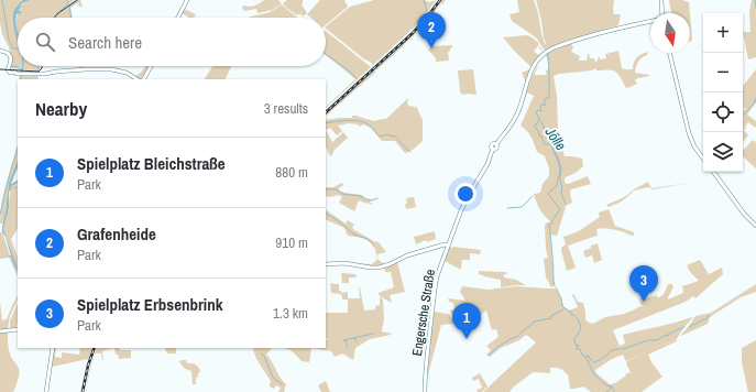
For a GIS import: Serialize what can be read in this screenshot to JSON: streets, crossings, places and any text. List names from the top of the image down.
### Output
{
  "streets": {
    "main road": ["Engersche Straße"]
  },
  "water": ["Jölle"],
  "north": "bottom",
  "page": {
    "pins": ["2", "3", "1"],
    "map_buttons": ["+", "−"],
    "search": "Search here",
    "heading": ["Nearby", "3 results"],
    "list": [
      {
        "mark": "1",
        "name": "Spielplatz Bleichstraße",
        "note": "Park",
        "value": "880 m"
      },
      {
        "mark": "2",
        "name": "Grafenheide",
        "note": "Park",
        "value": "910 m"
      },
      {
        "mark": "3",
        "name": "Spielplatz Erbsenbrink",
        "note": "Park",
        "value": "1.3 km"
      }
    ]
  }
}
